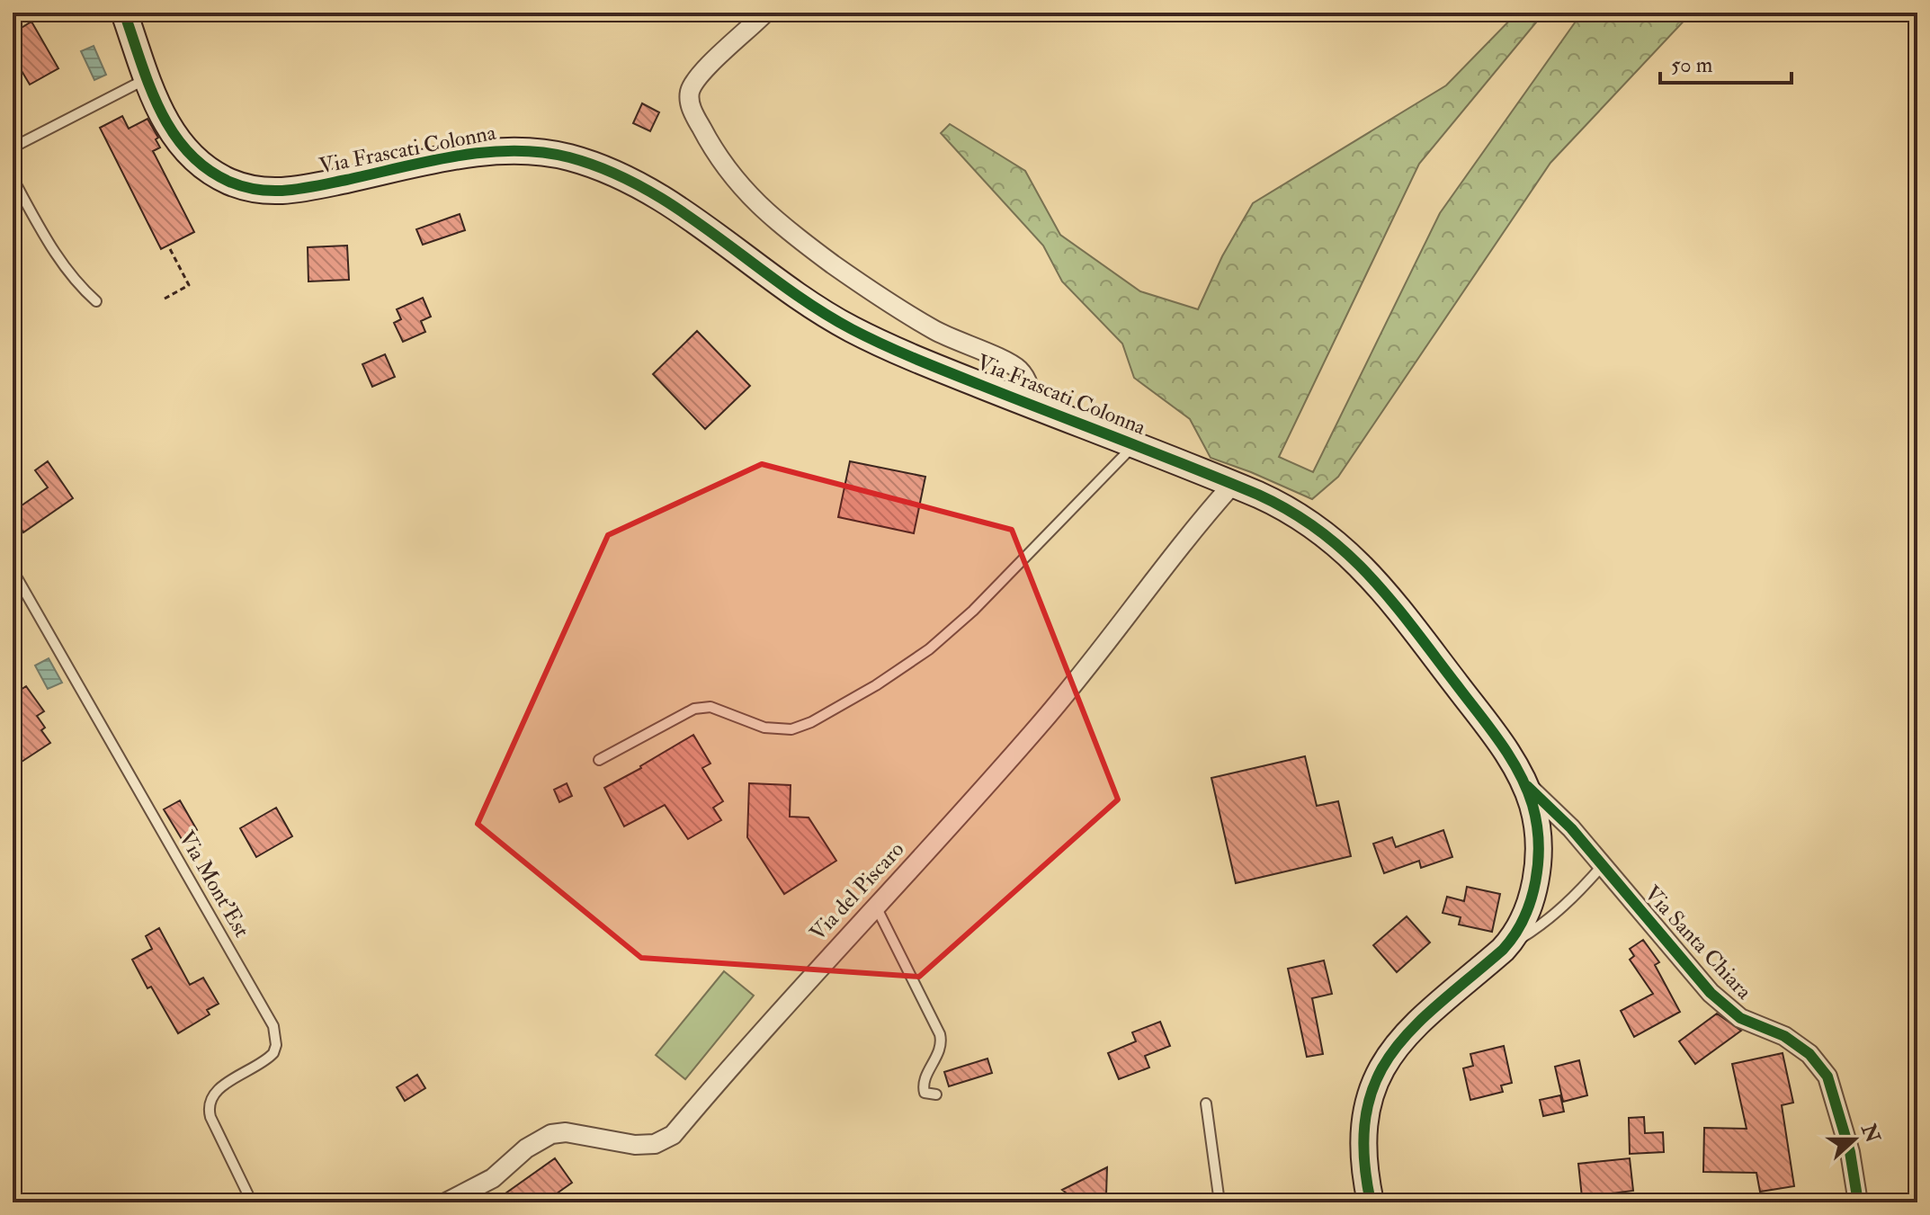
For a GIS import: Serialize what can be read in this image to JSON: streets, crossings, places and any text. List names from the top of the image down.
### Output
{
  "streets": {
    "street": ["Via Frascati Colonna", "Via del Piscaro", "Via Santa Chiara"],
    "lane": ["Via Mont'Est"]
  },
  "crossings": [
    ["Via Frascati Colonna", "Via del Piscaro"],
    ["Via Frascati Colonna", "Via Santa Chiara"]
  ],
  "scale_bar": "50 m",
  "north": "right"
}
